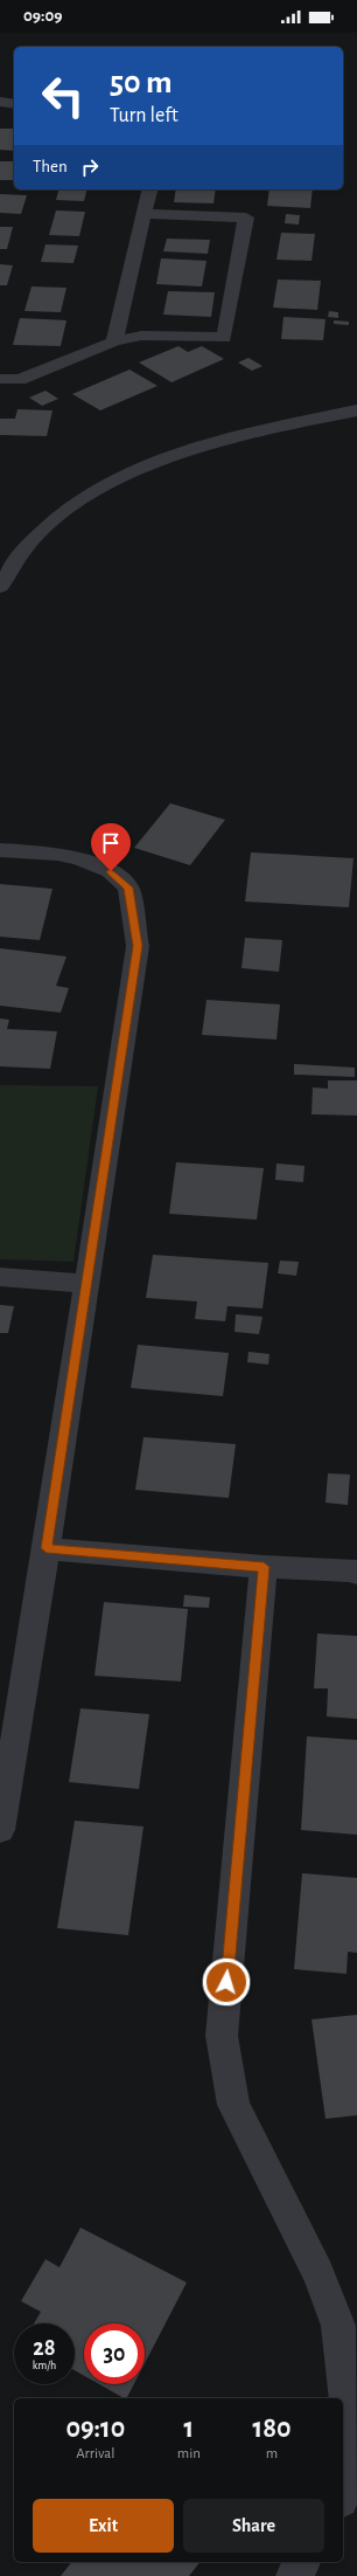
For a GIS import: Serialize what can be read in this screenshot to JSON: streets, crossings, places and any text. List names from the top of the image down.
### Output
{
  "page": {
    "status": "09:09",
    "turn": ["50 m", "Turn left"],
    "then": "Then",
    "speed": "28 km/h",
    "limit": "30",
    "eta": [
      "09:10",
      "Arrival",
      "1",
      "min",
      "180",
      "m"
    ],
    "buttons": ["Exit", "Share"]
  }
}
